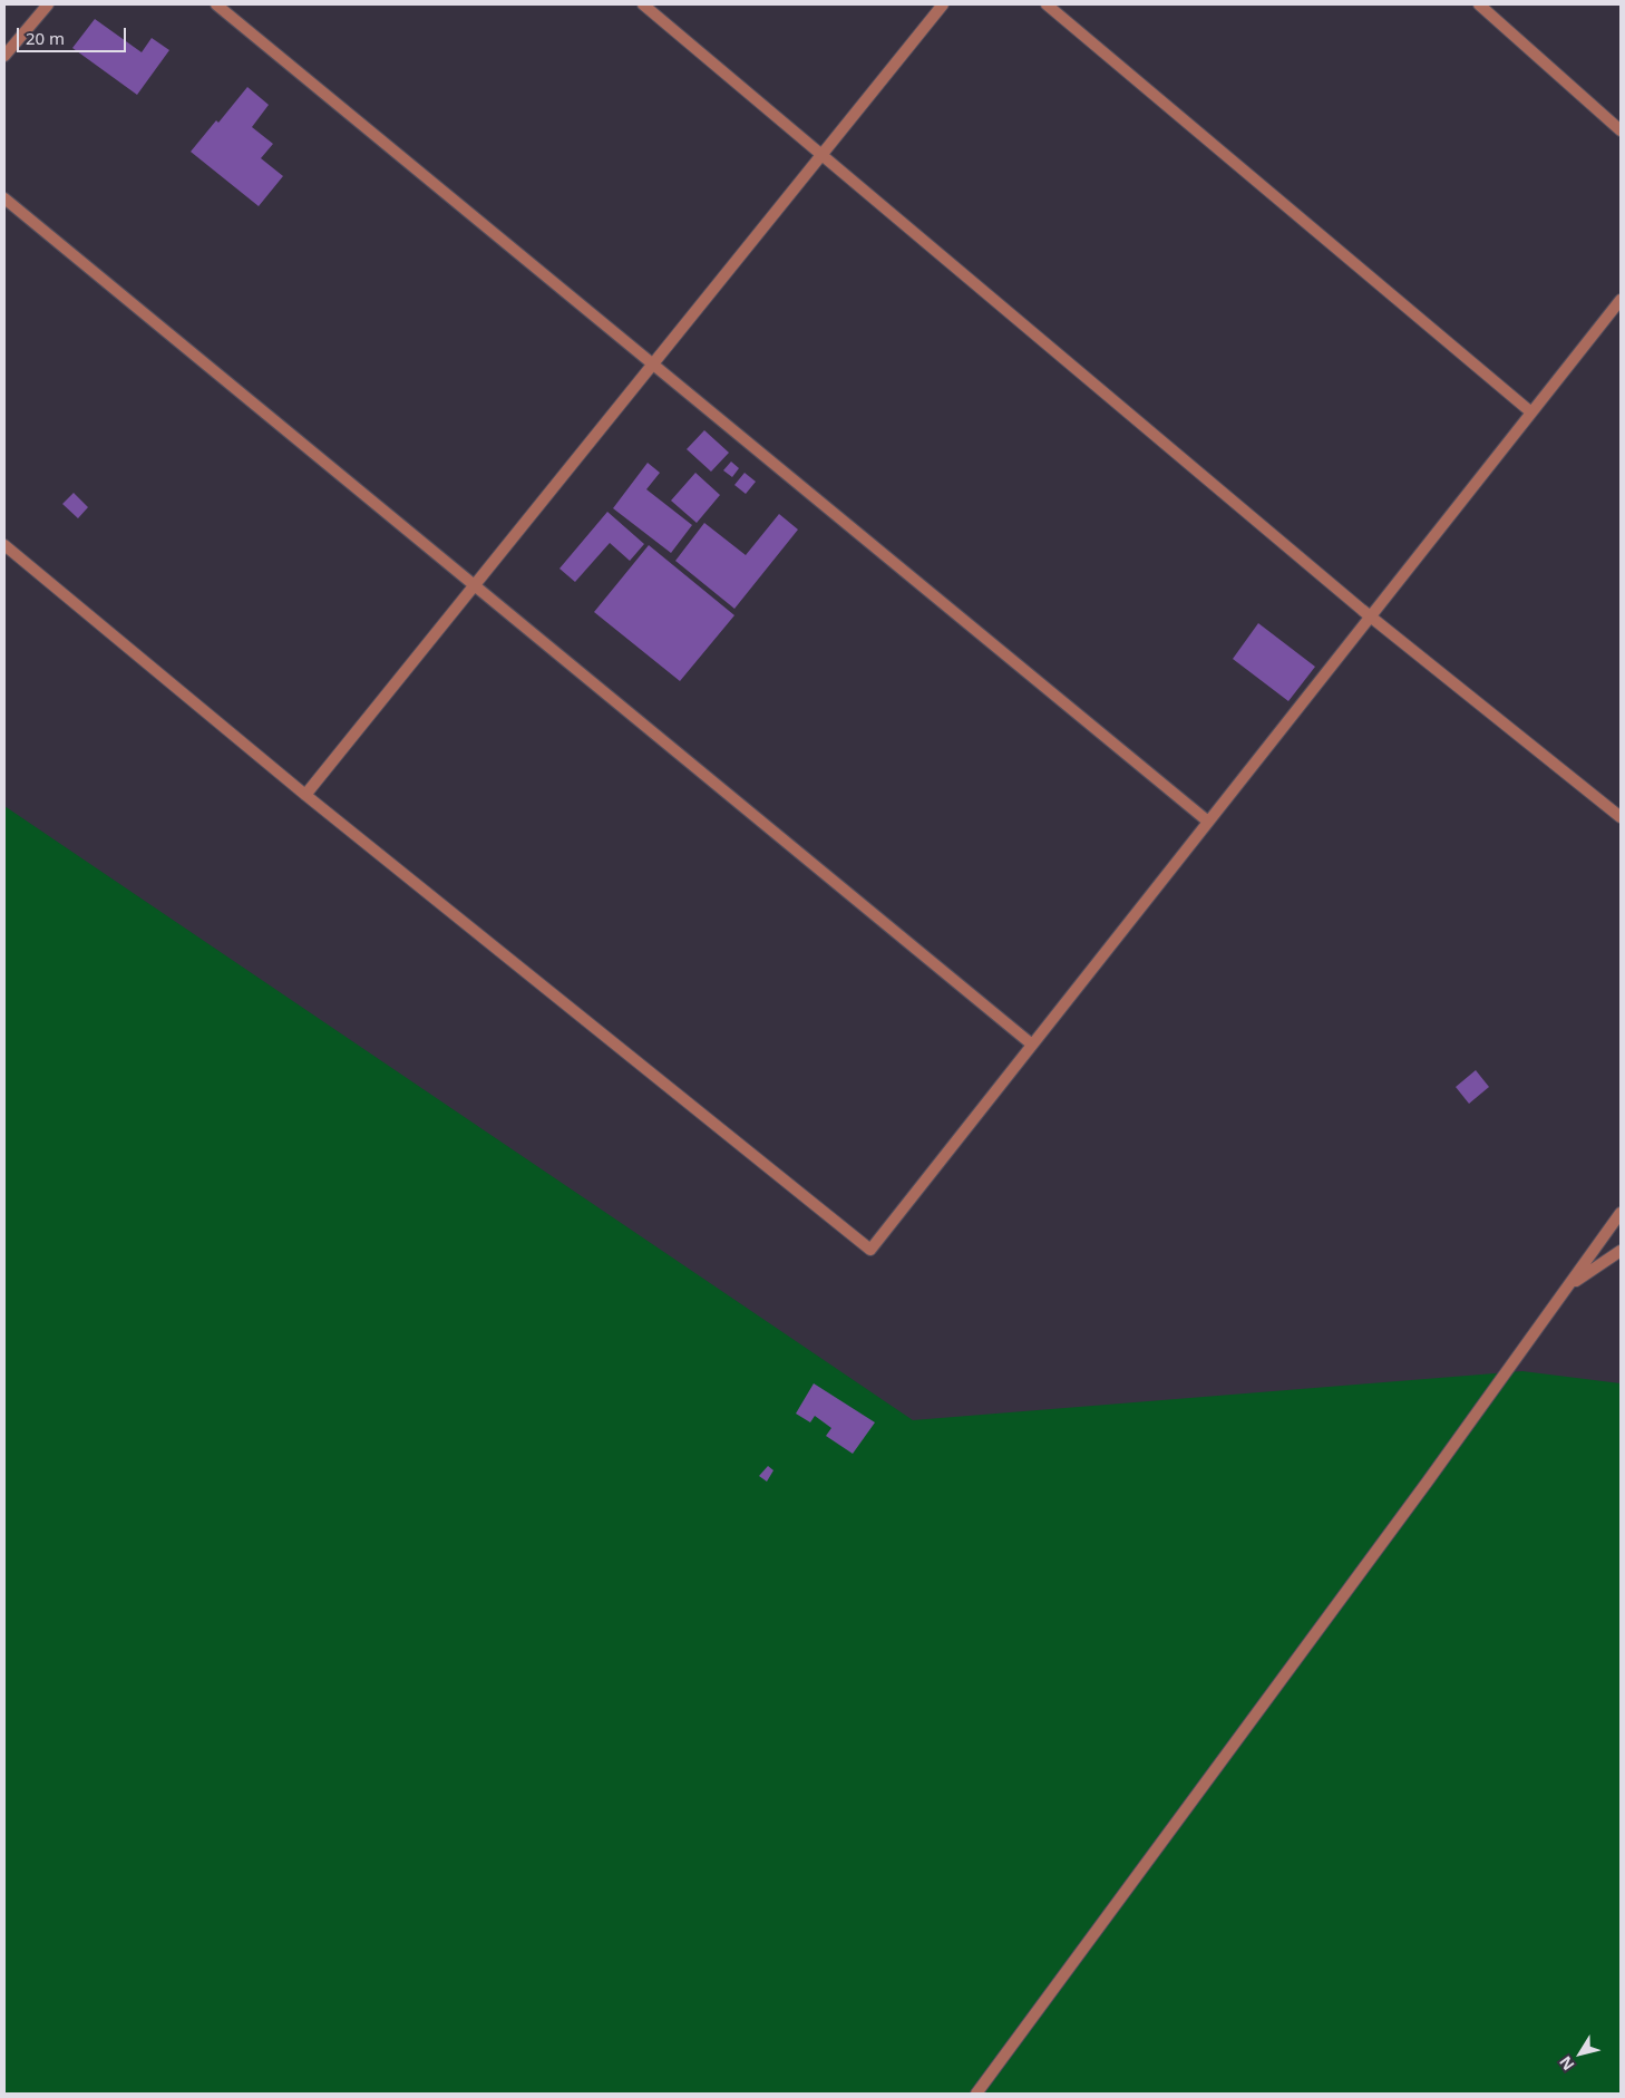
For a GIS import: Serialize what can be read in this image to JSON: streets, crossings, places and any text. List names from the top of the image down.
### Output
{
  "scale_bar": "20 m",
  "north": "bottom left"
}
